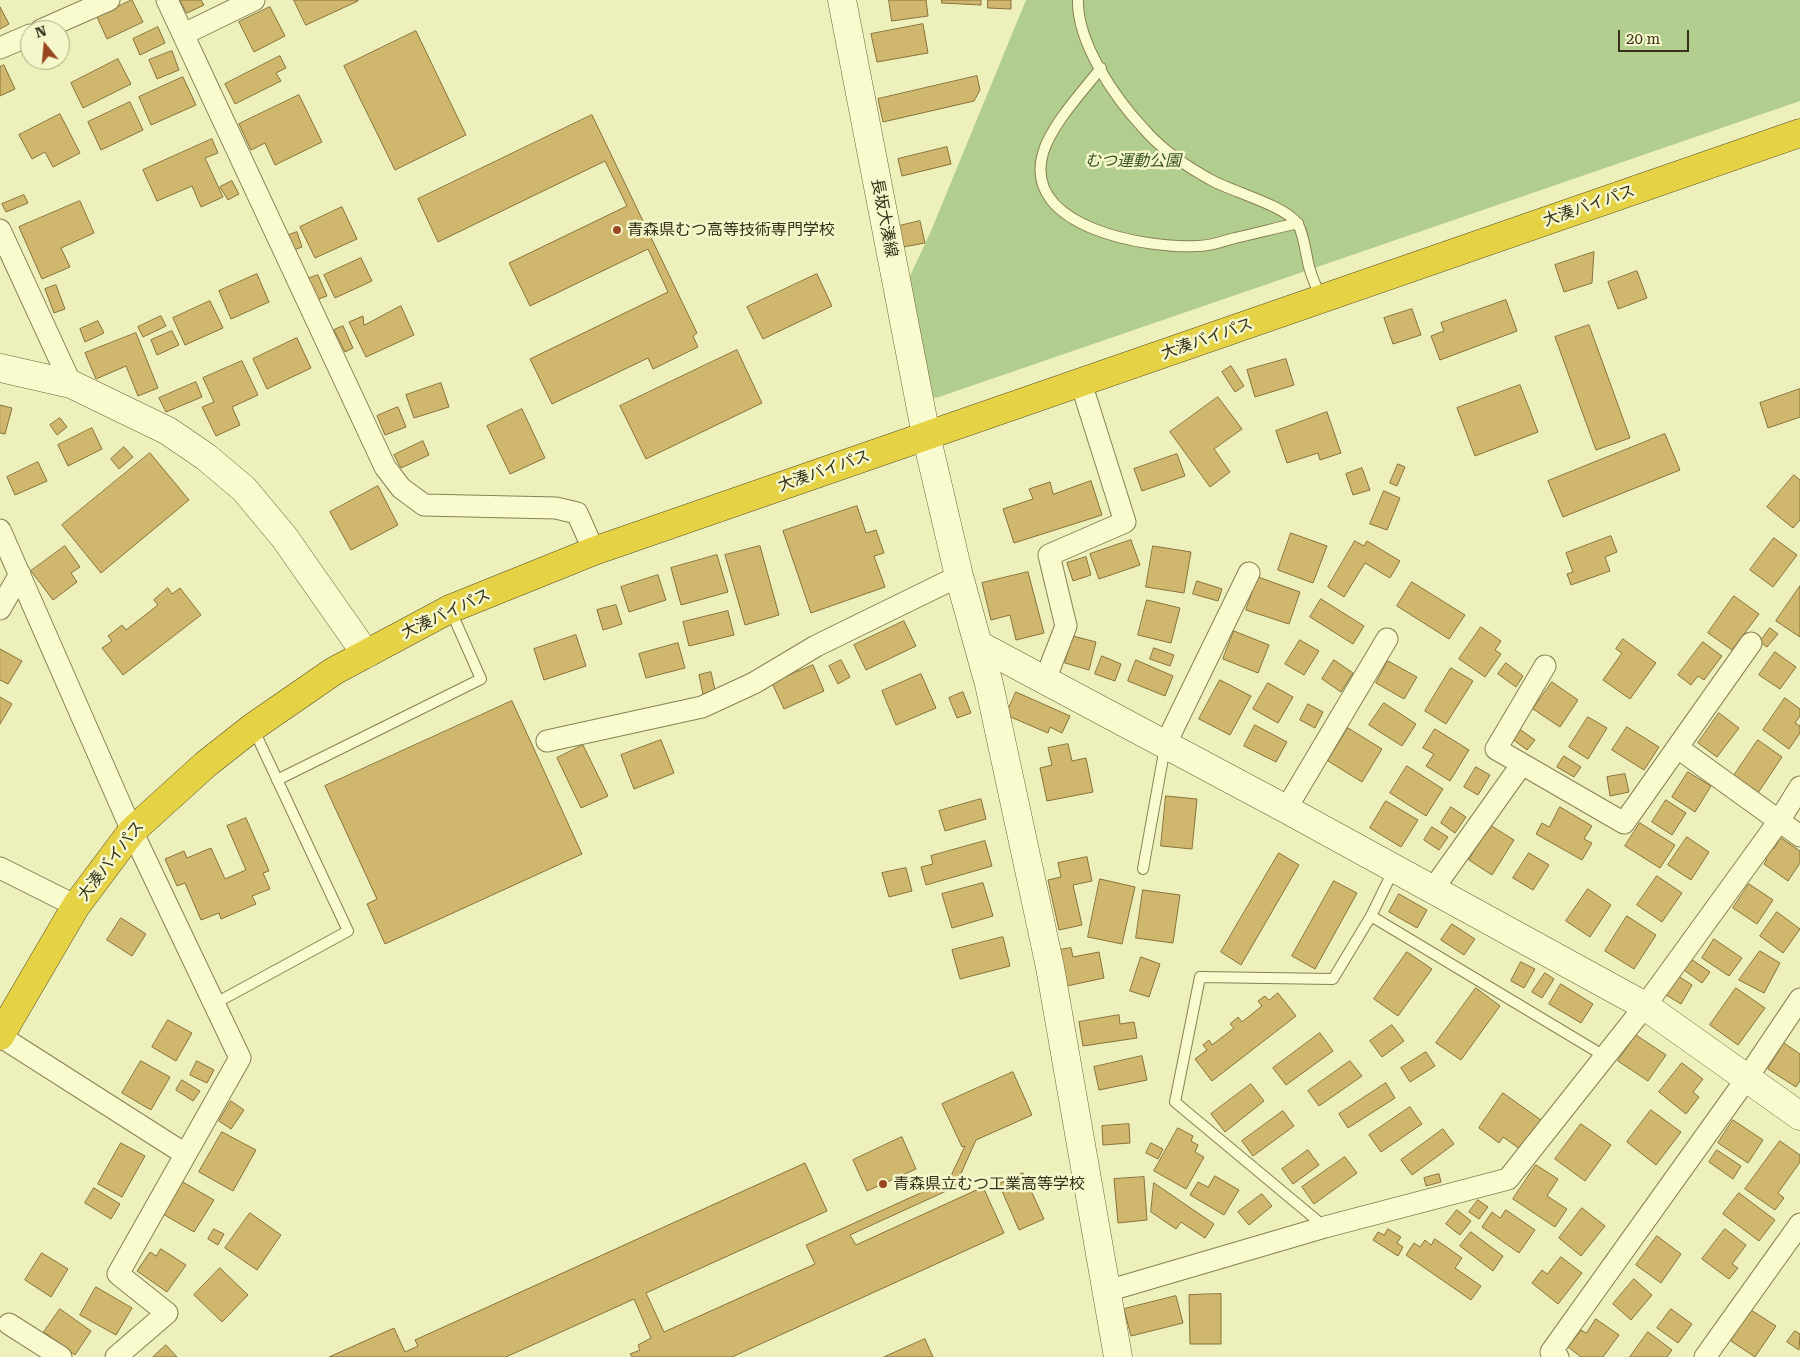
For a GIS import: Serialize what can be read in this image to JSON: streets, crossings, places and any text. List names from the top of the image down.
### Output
{
  "streets": {
    "highway": ["大湊バイパス"],
    "street": ["長坂大湊線"]
  },
  "crossings": [
    ["大湊バイパス", "長坂大湊線"]
  ],
  "parks": ["むつ運動公園"],
  "places": ["青森県むつ高等技術専門学校", "青森県立むつ工業高等学校"],
  "scale_bar": "20 m",
  "north": "top"
}
